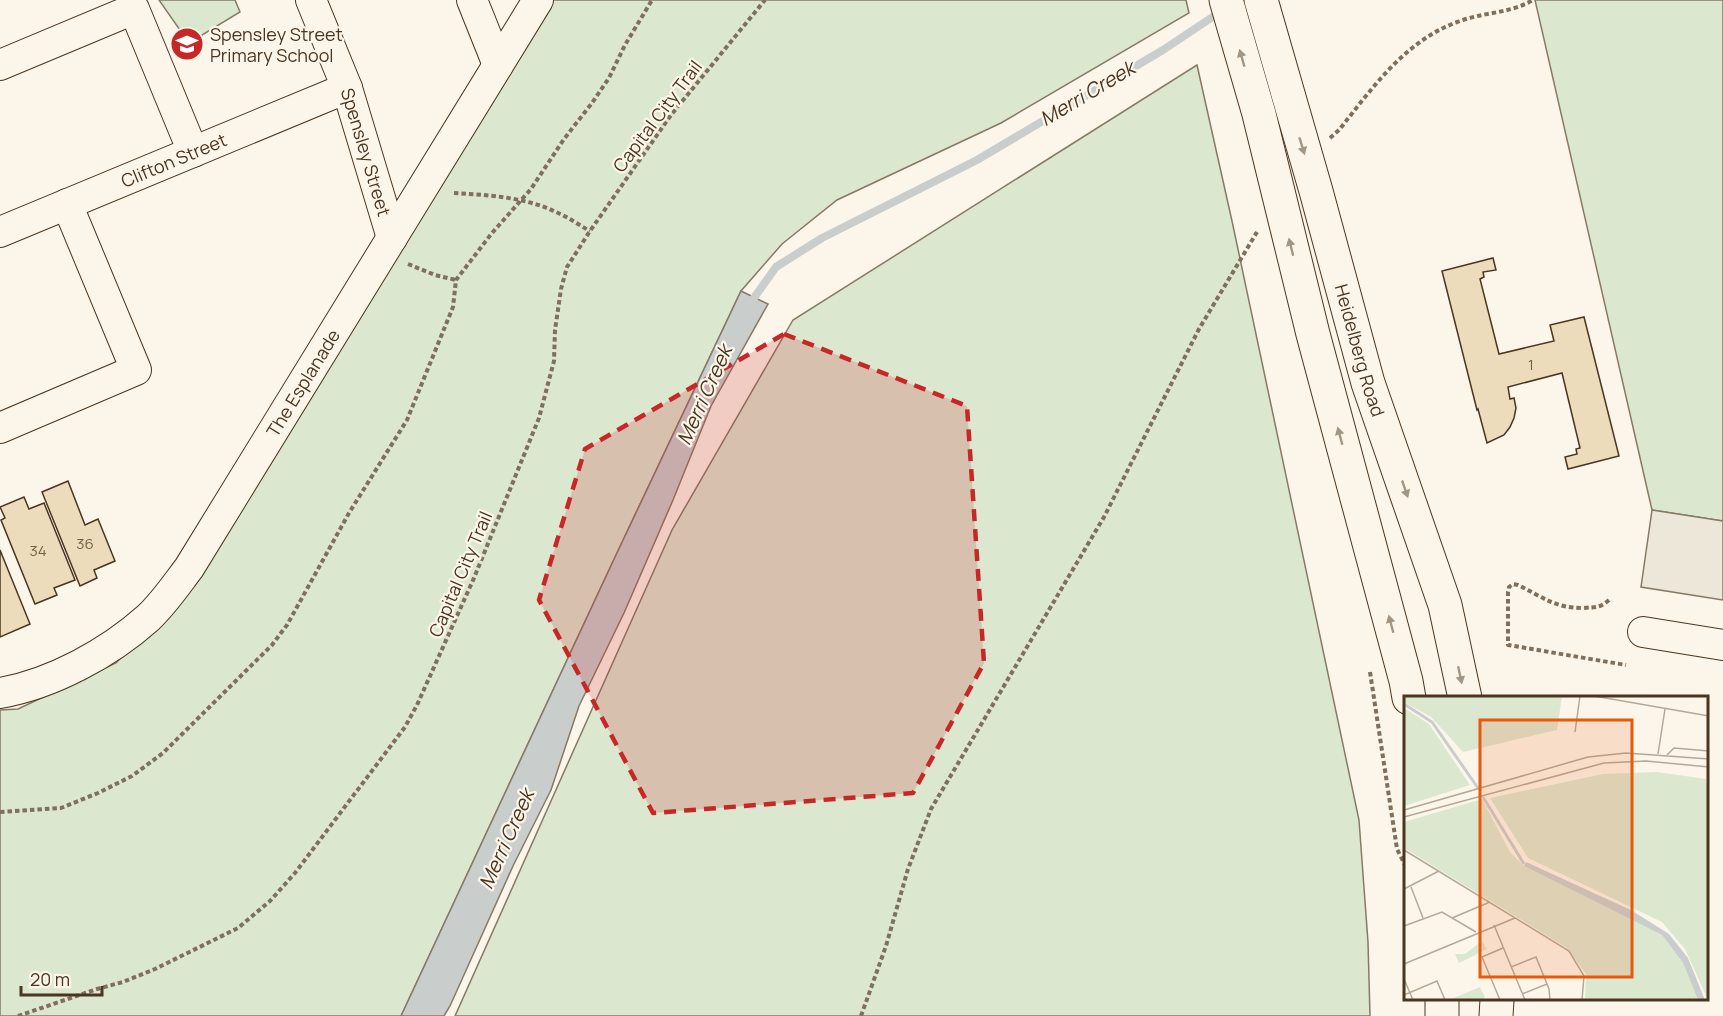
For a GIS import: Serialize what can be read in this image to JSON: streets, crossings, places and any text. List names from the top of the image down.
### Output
{
  "streets": {
    "main road": ["Heidelberg Road"],
    "street": ["Spensley Street", "Clifton Street", "The Esplanade"],
    "path": ["Capital City Trail"]
  },
  "crossings": [
    ["Spensley Street", "Clifton Street"],
    ["Spensley Street", "The Esplanade"]
  ],
  "water": ["Merri Creek"],
  "places": {
    "school or university": ["Spensley Street Primary School"]
  },
  "house_numbers": ["1", "36", "34"],
  "scale_bar": "20 m"
}
